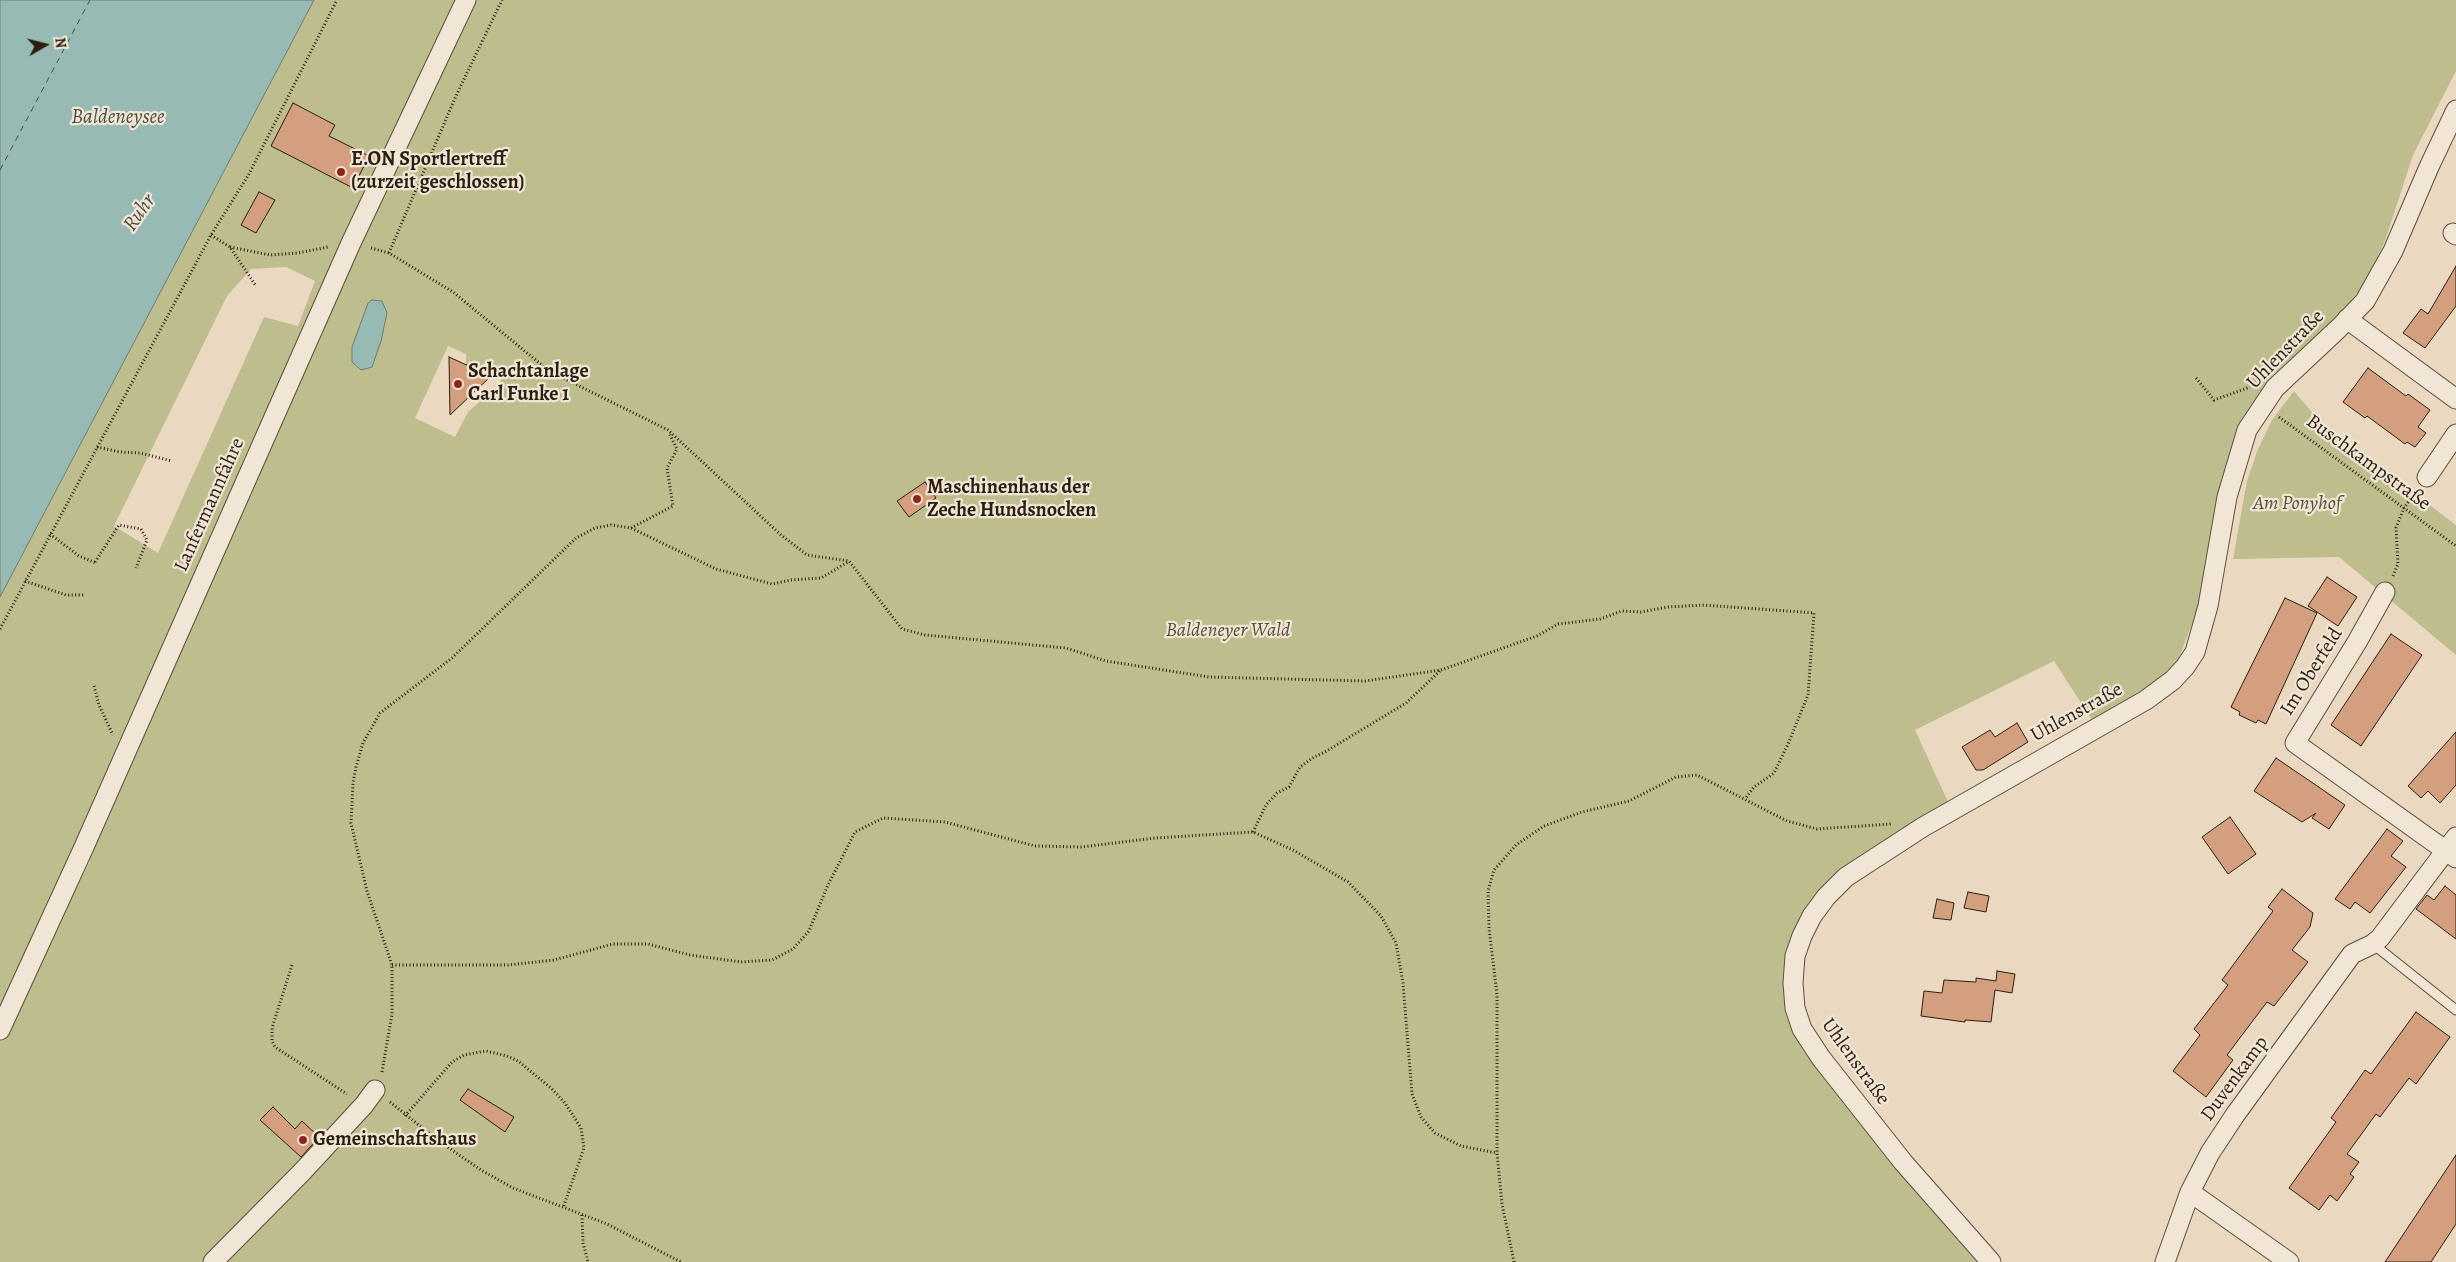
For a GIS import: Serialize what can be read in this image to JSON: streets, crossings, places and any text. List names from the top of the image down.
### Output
{
  "streets": {
    "street": [
      "Uhlenstraße",
      "Lanfermannfähre",
      "Im Oberfeld",
      "Duvenkamp"
    ],
    "path": ["Buschkampstraße"]
  },
  "crossings": [
    ["Uhlenstraße", "Buschkampstraße"],
    ["Im Oberfeld", "Duvenkamp"]
  ],
  "water": ["Baldeneysee", "Ruhr"],
  "parks": ["Am Ponyhof", "Baldeneyer Wald"],
  "places": [
    "E.ON Sportlertreff (zurzeit geschlossen)",
    "Schachtanlage Carl Funke 1",
    "Maschinenhaus der Zeche Hundsnocken",
    "Gemeinschaftshaus"
  ],
  "north": "right"
}
